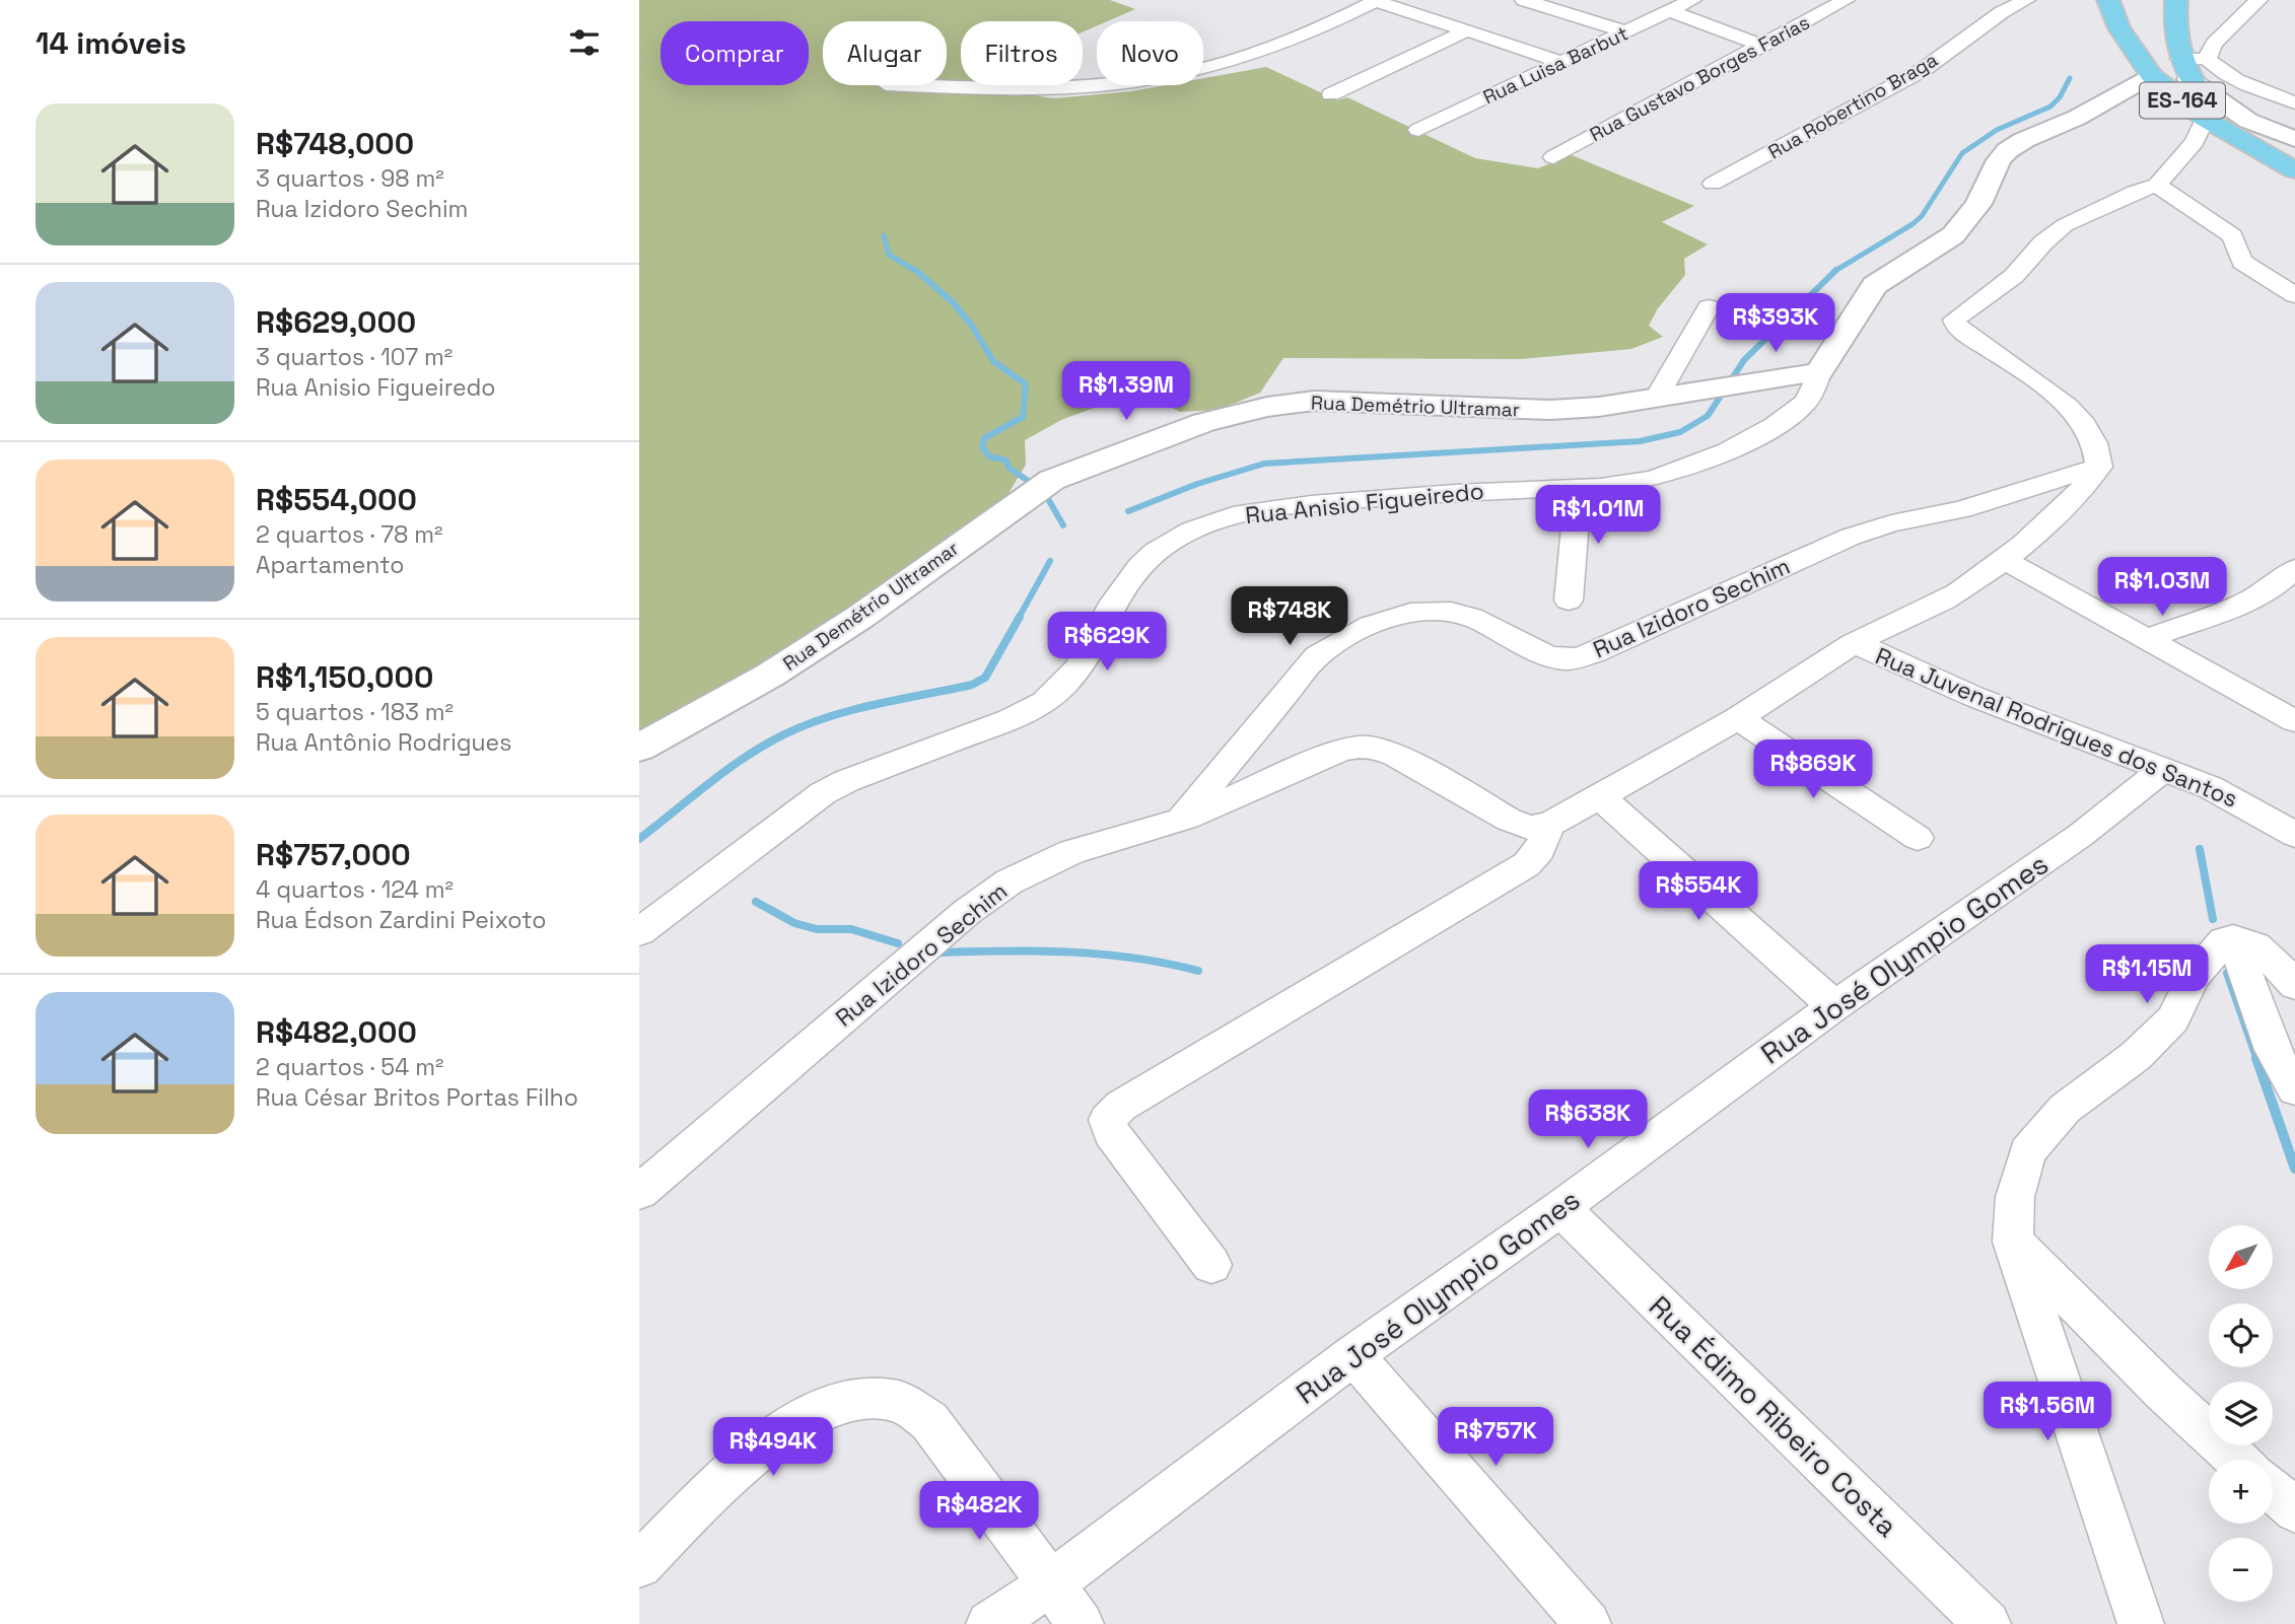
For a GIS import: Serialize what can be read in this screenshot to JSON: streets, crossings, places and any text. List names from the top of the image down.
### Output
{
  "streets": {
    "highway": ["ES-164"],
    "street": [
      "Rua Luisa Barbut",
      "Rua Gustavo Borges Farias",
      "Rua Robertino Braga",
      "Rua Demétrio Ultramar",
      "Rua Anisio Figueiredo",
      "Rua Izidoro Sechim",
      "Rua Juvenal Rodrigues dos Santos",
      "Rua José Olympio Gomes",
      "Rua Édimo Ribeiro Costa"
    ]
  },
  "crossings": [
    ["Rua Demétrio Ultramar", "Rua Anisio Figueiredo"],
    ["Rua Juvenal Rodrigues dos Santos", "Rua José Olympio Gomes"],
    ["Rua José Olympio Gomes", "Rua Édimo Ribeiro Costa"]
  ],
  "north": "bottom left",
  "page": {
    "heading": "14 imóveis",
    "chip": [
      "Comprar",
      "Alugar",
      "Filtros",
      "Novo"
    ],
    "list": [
      {
        "name": "R$748,000",
        "note": "3 quartos · 98 m² · Rua Izidoro Sechim"
      },
      {
        "name": "R$629,000",
        "note": "3 quartos · 107 m² · Rua Anisio Figueiredo"
      },
      {
        "name": "R$554,000",
        "note": "2 quartos · 78 m² · Apartamento"
      },
      {
        "name": "R$1,150,000",
        "note": "5 quartos · 183 m² · Rua Antônio Rodrigues"
      },
      {
        "name": "R$757,000",
        "note": "4 quartos · 124 m² · Rua Édson Zardini Peixoto"
      },
      {
        "name": "R$482,000",
        "note": "2 quartos · 54 m² · Rua César Britos Portas Filho"
      }
    ],
    "price": [
      "R$393K",
      "R$1.39M",
      "R$1.01M",
      "R$1.03M",
      "R$748K",
      "R$629K",
      "R$869K",
      "R$554K",
      "R$1.15M",
      "R$638K",
      "R$1.56M",
      "R$757K",
      "R$494K",
      "R$482K"
    ],
    "map_buttons": ["+", "−"]
  }
}
